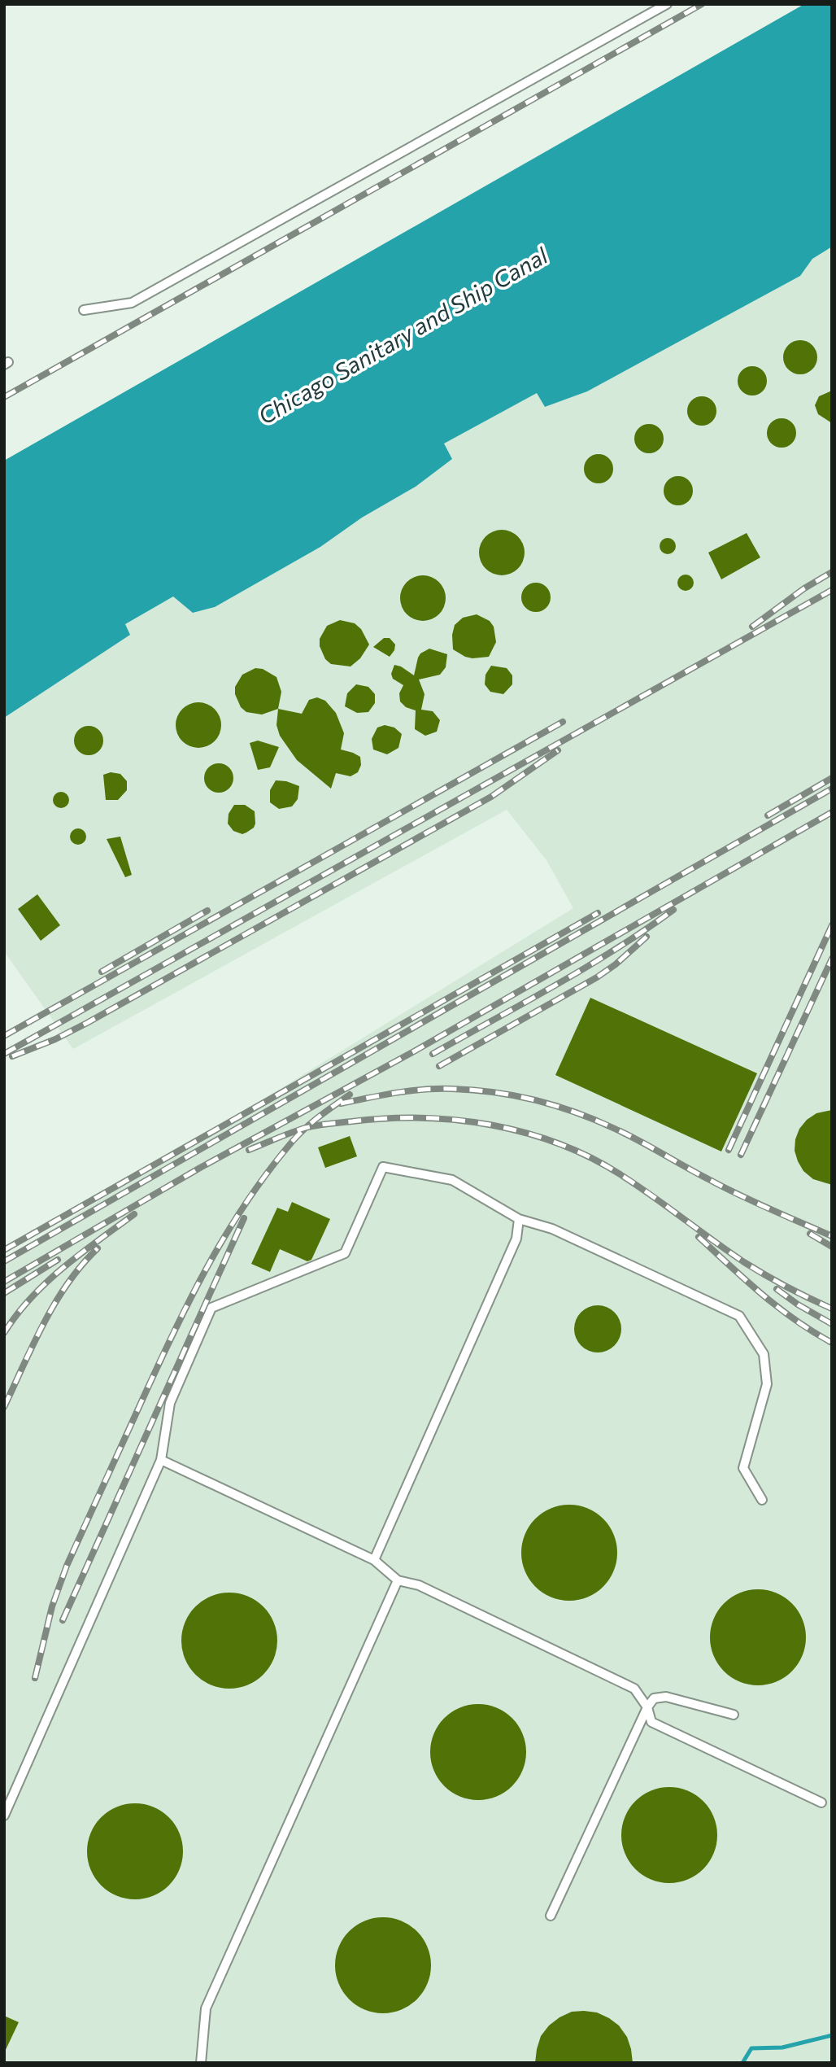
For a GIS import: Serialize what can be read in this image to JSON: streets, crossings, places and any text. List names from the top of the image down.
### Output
{
  "water": ["Chicago Sanitary and Ship Canal"]
}
